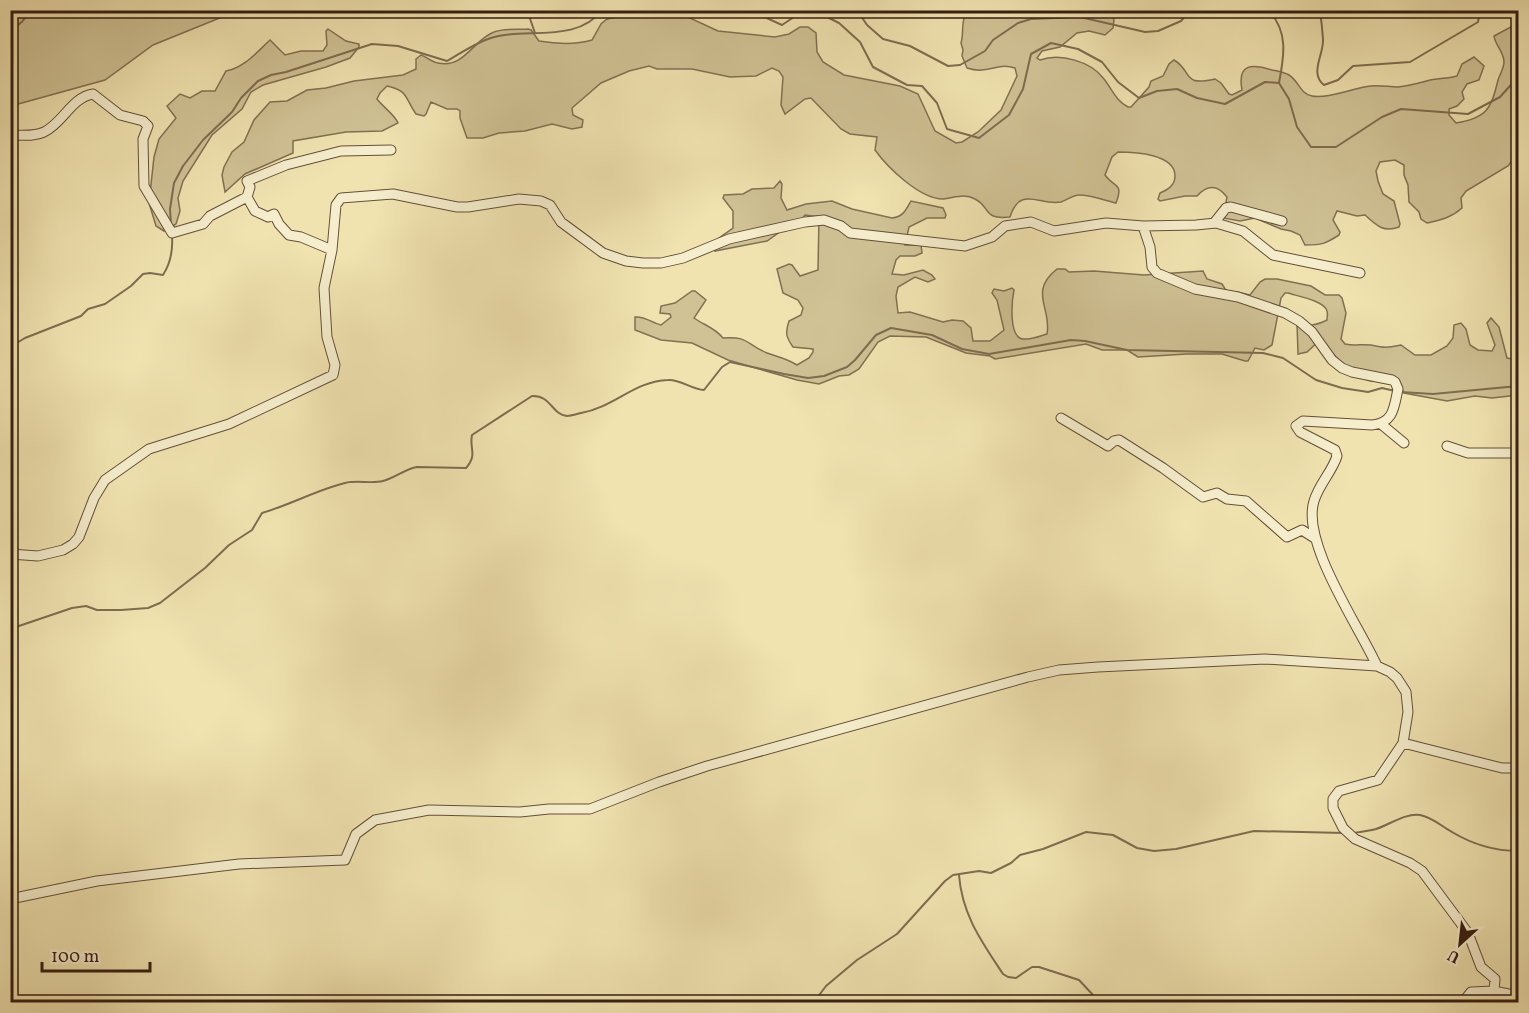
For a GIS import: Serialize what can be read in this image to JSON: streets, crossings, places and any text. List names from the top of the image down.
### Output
{
  "scale_bar": "100 m",
  "north": "bottom left"
}
